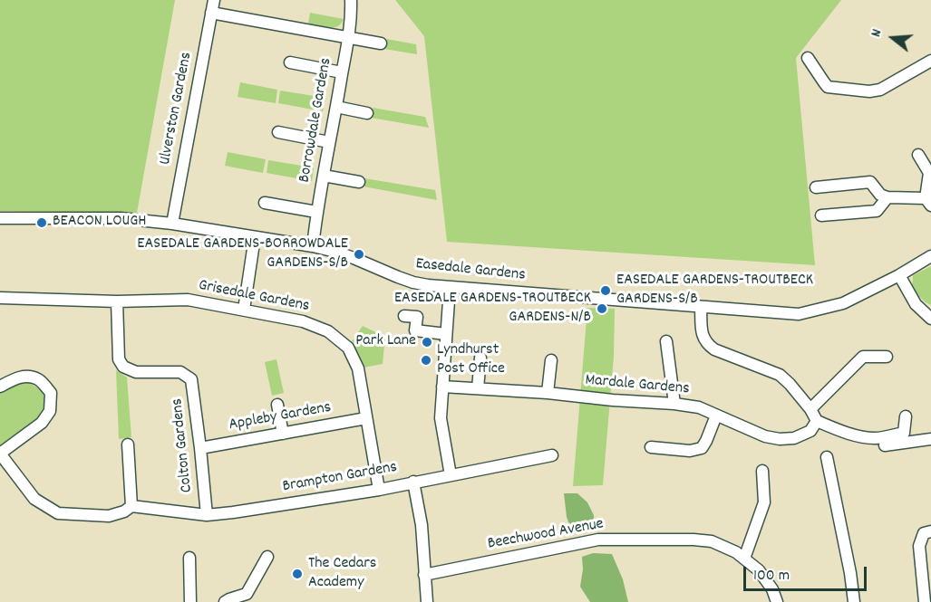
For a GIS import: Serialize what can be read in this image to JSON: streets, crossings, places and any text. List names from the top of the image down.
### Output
{
  "streets": {
    "street": [
      "Ulverston Gardens",
      "Borrowdale Gardens",
      "Easedale Gardens",
      "Grisedale Gardens",
      "Mardale Gardens",
      "Appleby Gardens",
      "Colton Gardens",
      "Brampton Gardens",
      "Beechwood Avenue"
    ]
  },
  "crossings": [
    ["Ulverston Gardens", "Easedale Gardens"],
    ["Borrowdale Gardens", "Easedale Gardens"],
    ["Grisedale Gardens", "Appleby Gardens"],
    ["Grisedale Gardens", "Colton Gardens"],
    ["Grisedale Gardens", "Brampton Gardens"],
    ["Appleby Gardens", "Colton Gardens"],
    ["Colton Gardens", "Brampton Gardens"]
  ],
  "places": [
    "BEACON LOUGH",
    "EASEDALE GARDENS-BORROWDALE GARDENS-S/B",
    "EASEDALE GARDENS-TROUTBECK GARDENS-S/B",
    "EASEDALE GARDENS-TROUTBECK GARDENS-N/B",
    "Park Lane",
    "Lyndhurst Post Office",
    "The Cedars Academy"
  ],
  "scale_bar": "100 m",
  "north": "left"
}
